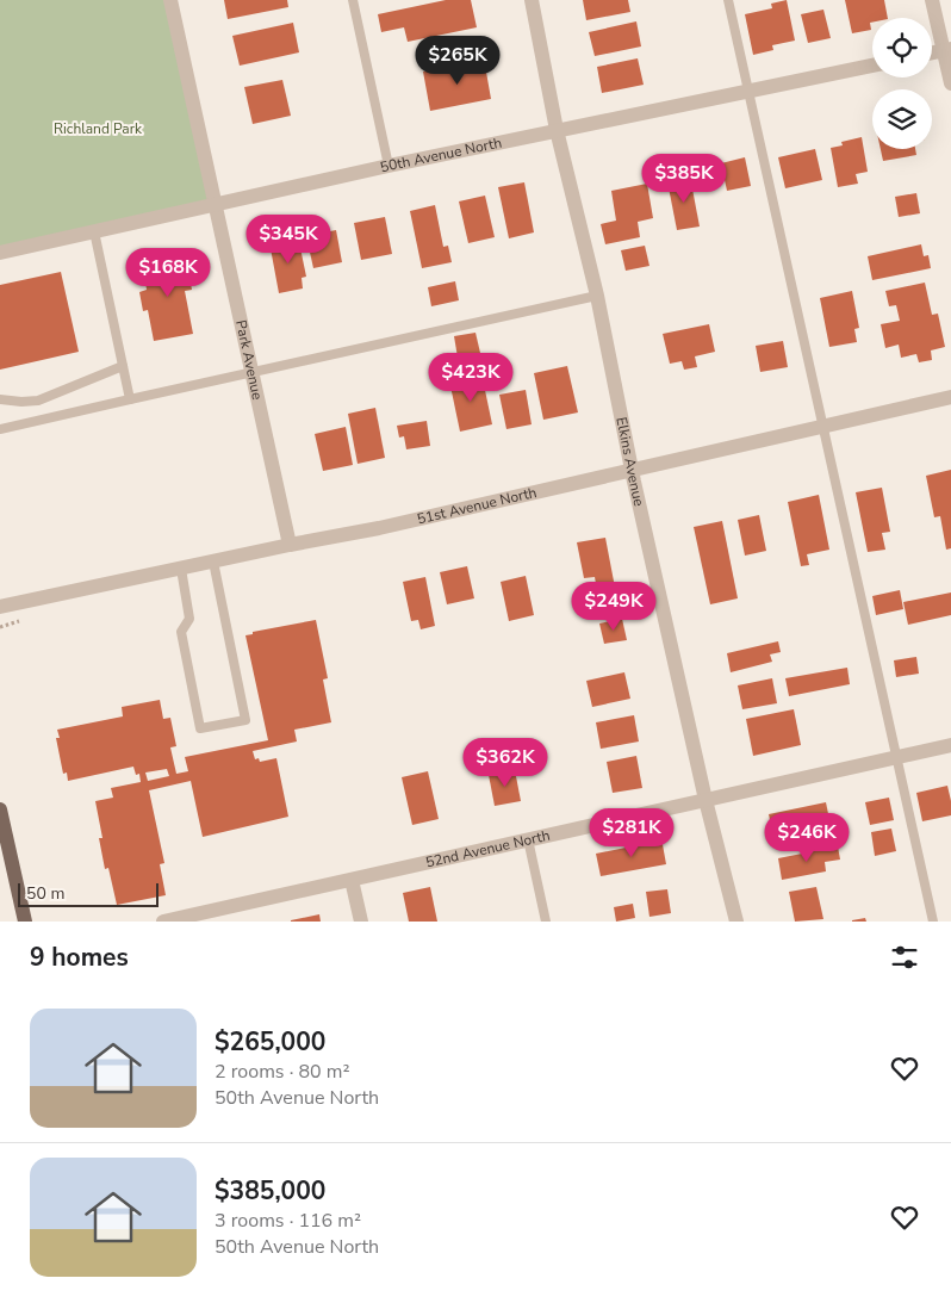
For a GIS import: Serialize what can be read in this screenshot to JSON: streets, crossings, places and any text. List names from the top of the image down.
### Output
{
  "streets": {
    "street": [
      "50th Avenue North",
      "Park Avenue",
      "Elkins Avenue",
      "51st Avenue North",
      "52nd Avenue North"
    ]
  },
  "crossings": [
    ["50th Avenue North", "Park Avenue"],
    ["50th Avenue North", "Elkins Avenue"],
    ["Park Avenue", "51st Avenue North"],
    ["Elkins Avenue", "51st Avenue North"],
    ["Elkins Avenue", "52nd Avenue North"]
  ],
  "parks": ["Richland Park"],
  "scale_bar": "50 m",
  "page": {
    "price": [
      "$265K",
      "$385K",
      "$345K",
      "$168K",
      "$423K",
      "$249K",
      "$362K",
      "$281K",
      "$246K"
    ],
    "scale": "50 m",
    "heading": "9 homes",
    "list": [
      {
        "name": "$265,000",
        "note": "2 rooms · 80 m² · 50th Avenue North"
      },
      {
        "name": "$385,000",
        "note": "3 rooms · 116 m² · 50th Avenue North"
      }
    ]
  }
}
